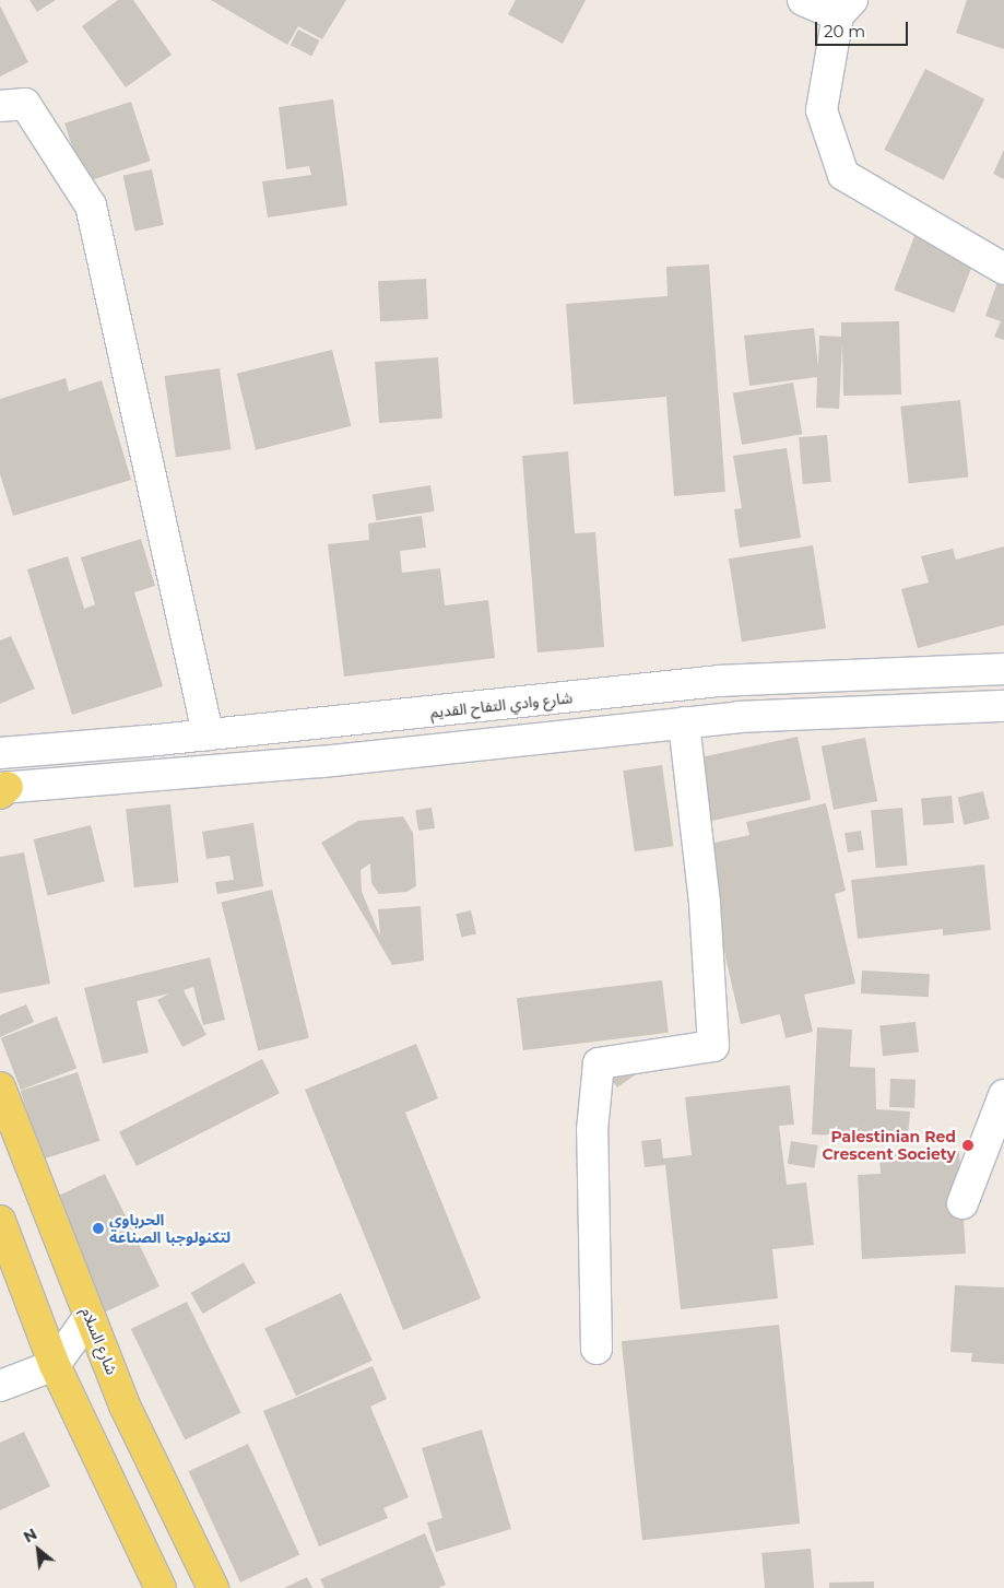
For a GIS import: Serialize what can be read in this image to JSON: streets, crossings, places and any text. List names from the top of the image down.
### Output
{
  "streets": {
    "main road": ["شارع السلام"],
    "street": ["شارع وادي التفاح القديم"]
  },
  "places": ["Palestinian Red Crescent Society", "الحرباوي لتكنولوجبا الصناعة"],
  "scale_bar": "20 m",
  "north": "top left"
}
